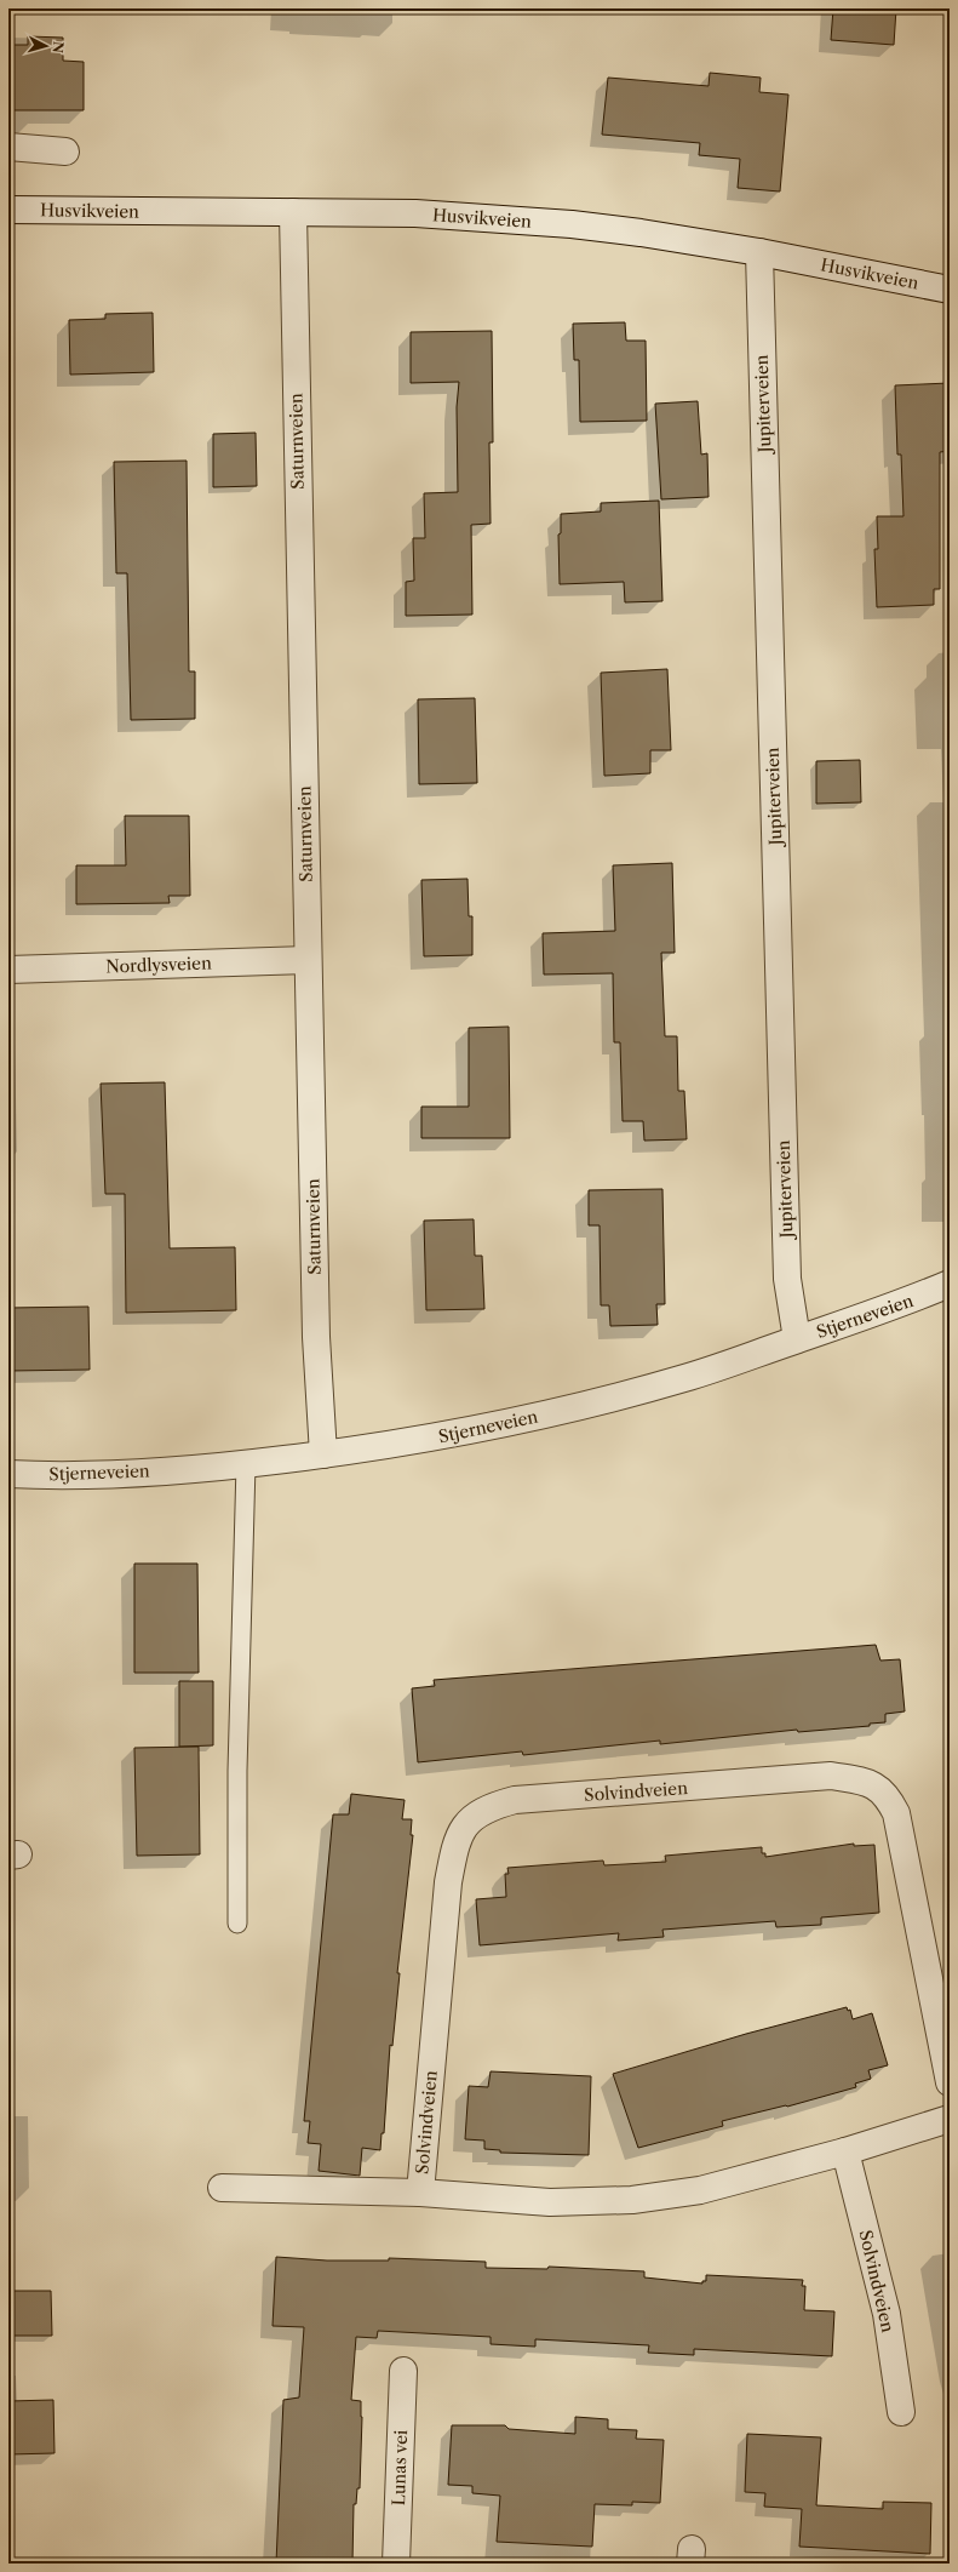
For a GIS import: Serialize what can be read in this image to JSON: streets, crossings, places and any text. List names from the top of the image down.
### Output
{
  "streets": {
    "street": [
      "Husvikveien",
      "Jupiterveien",
      "Saturnveien",
      "Nordlysveien",
      "Stjerneveien",
      "Solvindveien",
      "Lunas vei"
    ]
  },
  "crossings": [
    ["Husvikveien", "Jupiterveien"],
    ["Husvikveien", "Saturnveien"],
    ["Jupiterveien", "Stjerneveien"],
    ["Saturnveien", "Nordlysveien"],
    ["Saturnveien", "Stjerneveien"]
  ],
  "north": "right"
}
